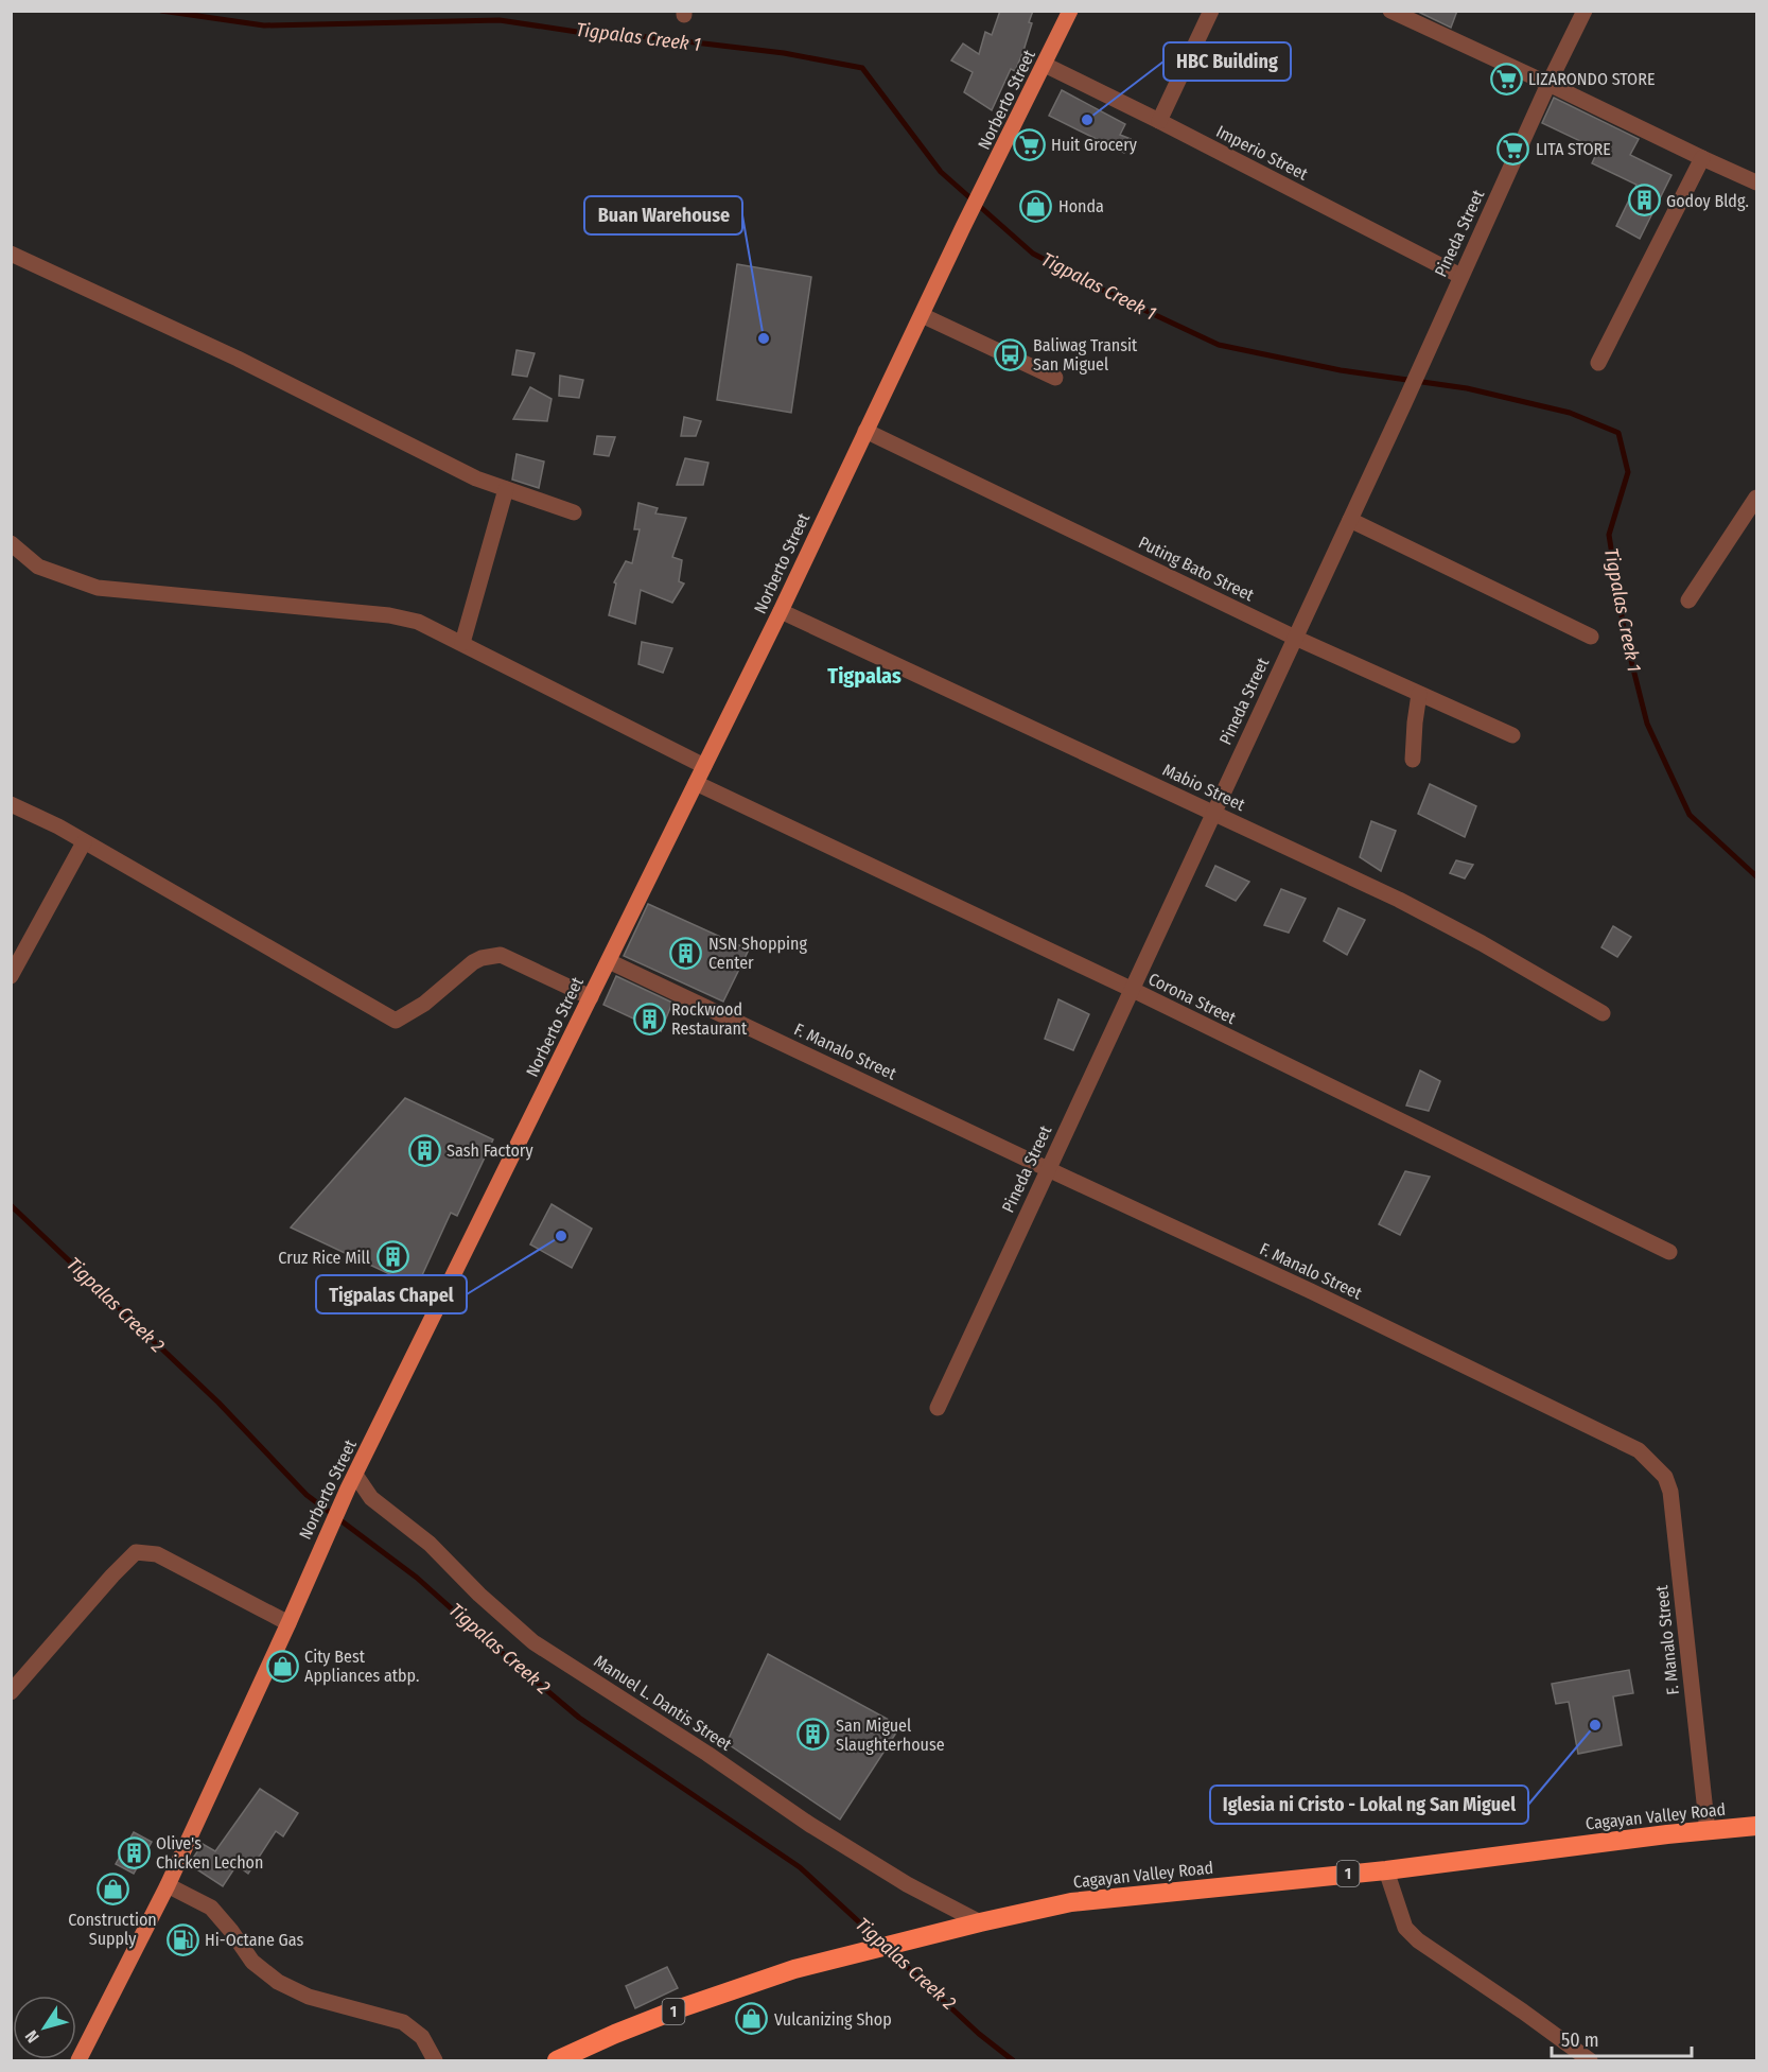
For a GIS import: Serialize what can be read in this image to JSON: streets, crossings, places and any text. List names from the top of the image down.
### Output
{
  "streets": {
    "highway": ["Cagayan Valley Road", "1"],
    "main road": ["Norberto Street"],
    "street": [
      "Imperio Street",
      "Pineda Street",
      "Puting Bato Street",
      "Mabio Street",
      "Corona Street",
      "F. Manalo Street",
      "Manuel L. Dantis Street"
    ]
  },
  "crossings": [
    ["Norberto Street", "Imperio Street"],
    ["Norberto Street", "Puting Bato Street"],
    ["Norberto Street", "Mabio Street"],
    ["Norberto Street", "Corona Street"],
    ["Norberto Street", "F. Manalo Street"],
    ["Norberto Street", "Manuel L. Dantis Street"],
    ["Imperio Street", "Pineda Street"],
    ["Pineda Street", "Puting Bato Street"],
    ["Pineda Street", "Mabio Street"],
    ["Pineda Street", "Corona Street"],
    ["Pineda Street", "F. Manalo Street"],
    ["F. Manalo Street", "Cagayan Valley Road"],
    ["Manuel L. Dantis Street", "Cagayan Valley Road"]
  ],
  "districts": ["Tigpalas"],
  "water": ["Tigpalas Creek 1", "Tigpalas Creek 2"],
  "places": {
    "supermarket": ["LIZARONDO STORE", "Huit Grocery", "LITA STORE"],
    "other": [
      "HBC Building",
      "Buan Warehouse",
      "Tigpalas Chapel",
      "Iglesia ni Cristo - Lokal ng San Miguel"
    ],
    "building": [
      "Godoy Bldg.",
      "NSN Shopping Center",
      "Rockwood Restaurant",
      "Sash Factory",
      "Cruz Rice Mill",
      "San Miguel Slaughterhouse",
      "Olive's Chicken Lechon"
    ],
    "shop": [
      "Honda",
      "City Best Appliances atbp.",
      "Construction Supply",
      "Vulcanizing Shop"
    ],
    "bus stop": ["Baliwag Transit San Miguel"],
    "fuel station": ["Hi-Octane Gas"]
  },
  "scale_bar": "50 m",
  "north": "bottom left"
}
